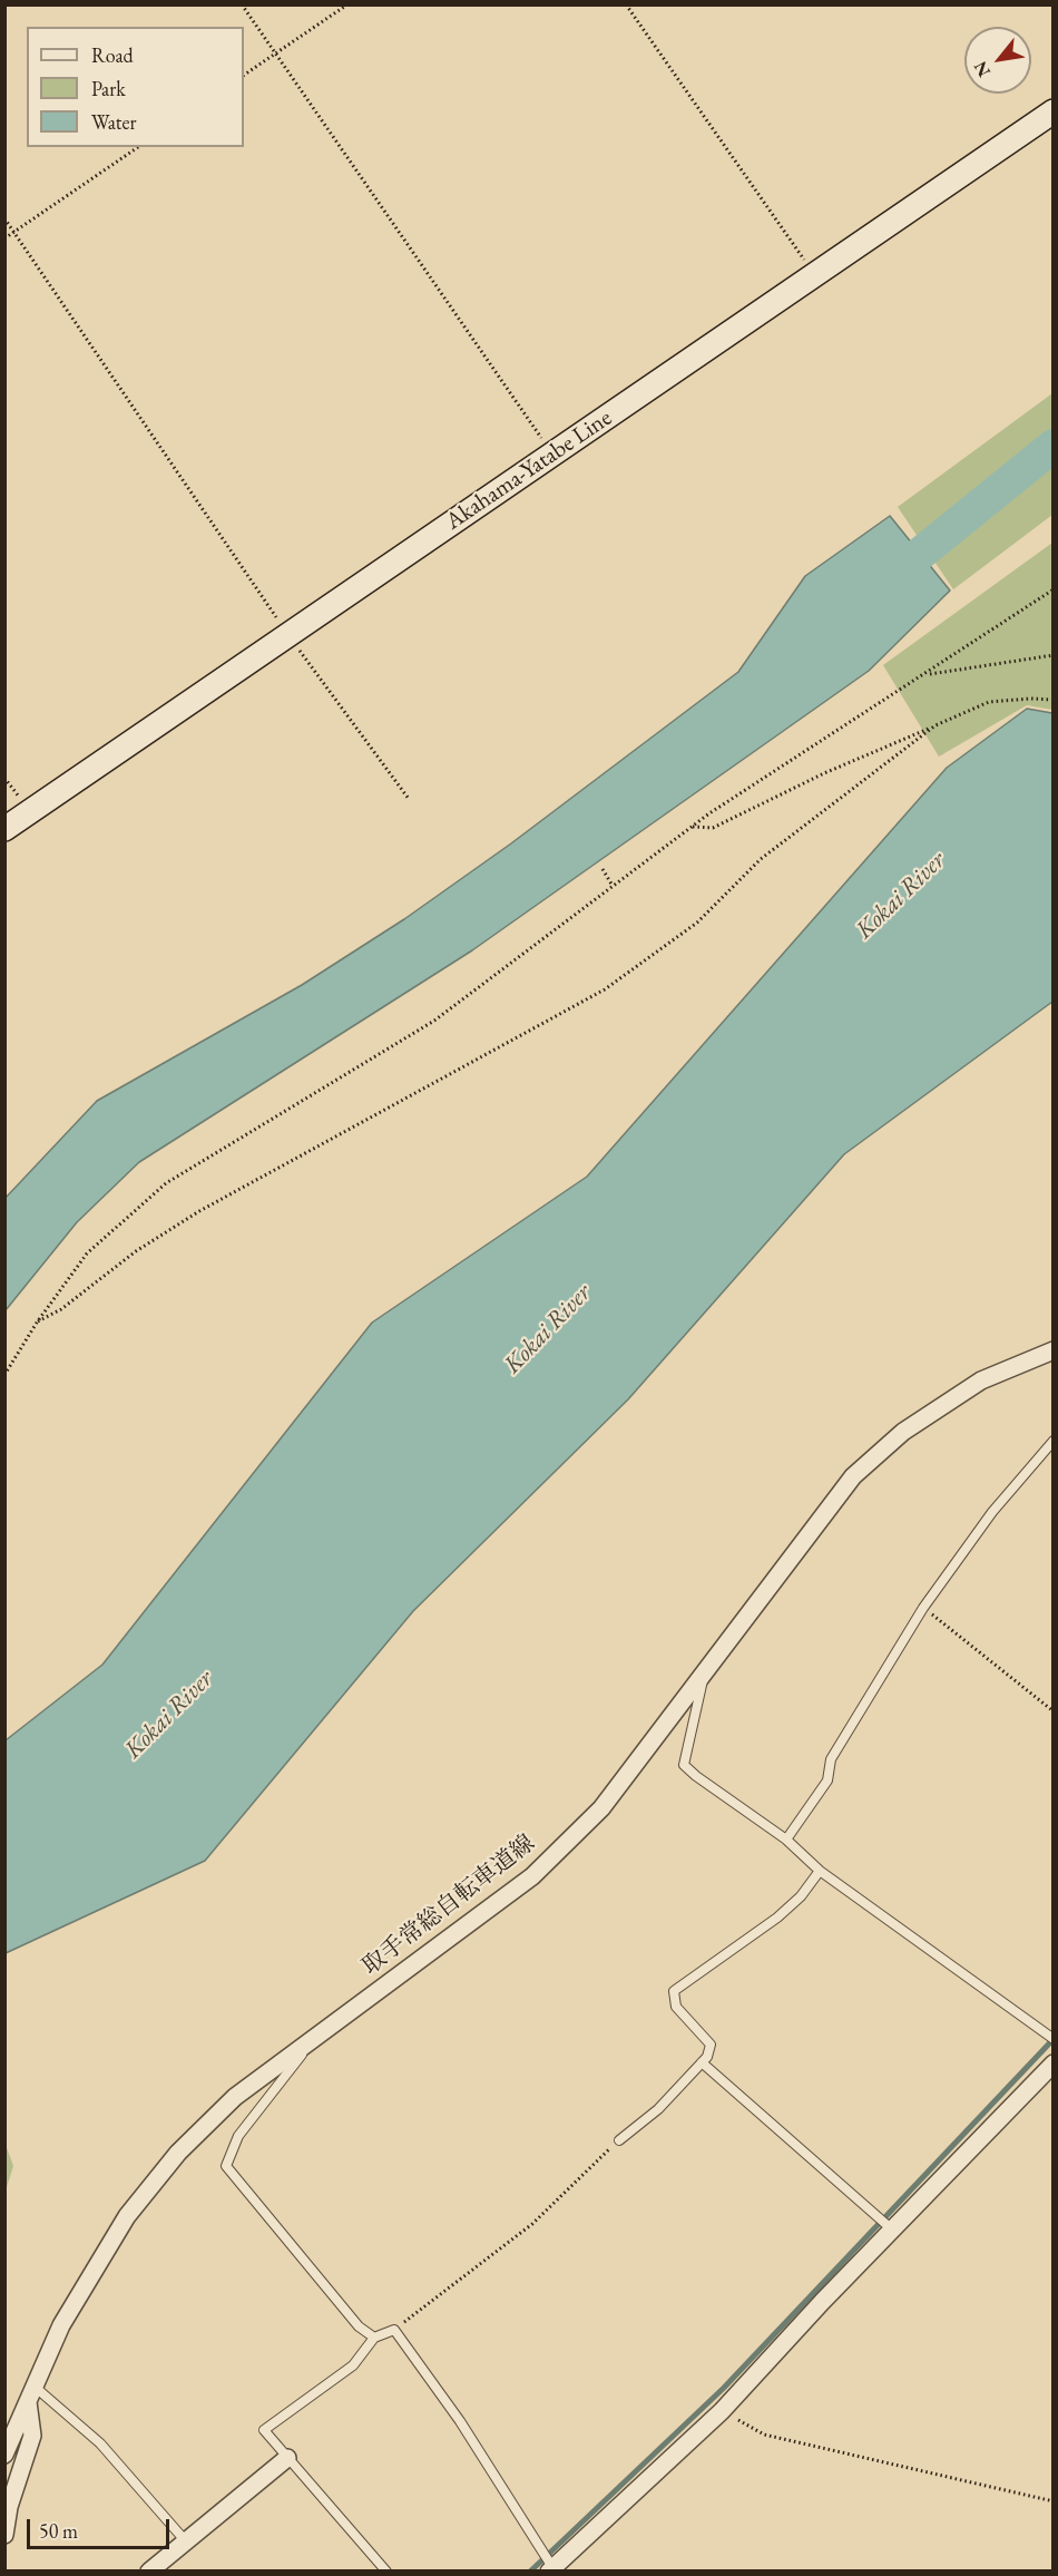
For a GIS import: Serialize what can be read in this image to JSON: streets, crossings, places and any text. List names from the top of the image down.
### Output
{
  "streets": {
    "main road": ["Akahama-Yatabe Line"],
    "street": ["取手常総自転車道線"]
  },
  "water": ["Kokai River"],
  "legend": ["Road", "Park", "Water"],
  "scale_bar": "50 m",
  "north": "bottom left"
}
